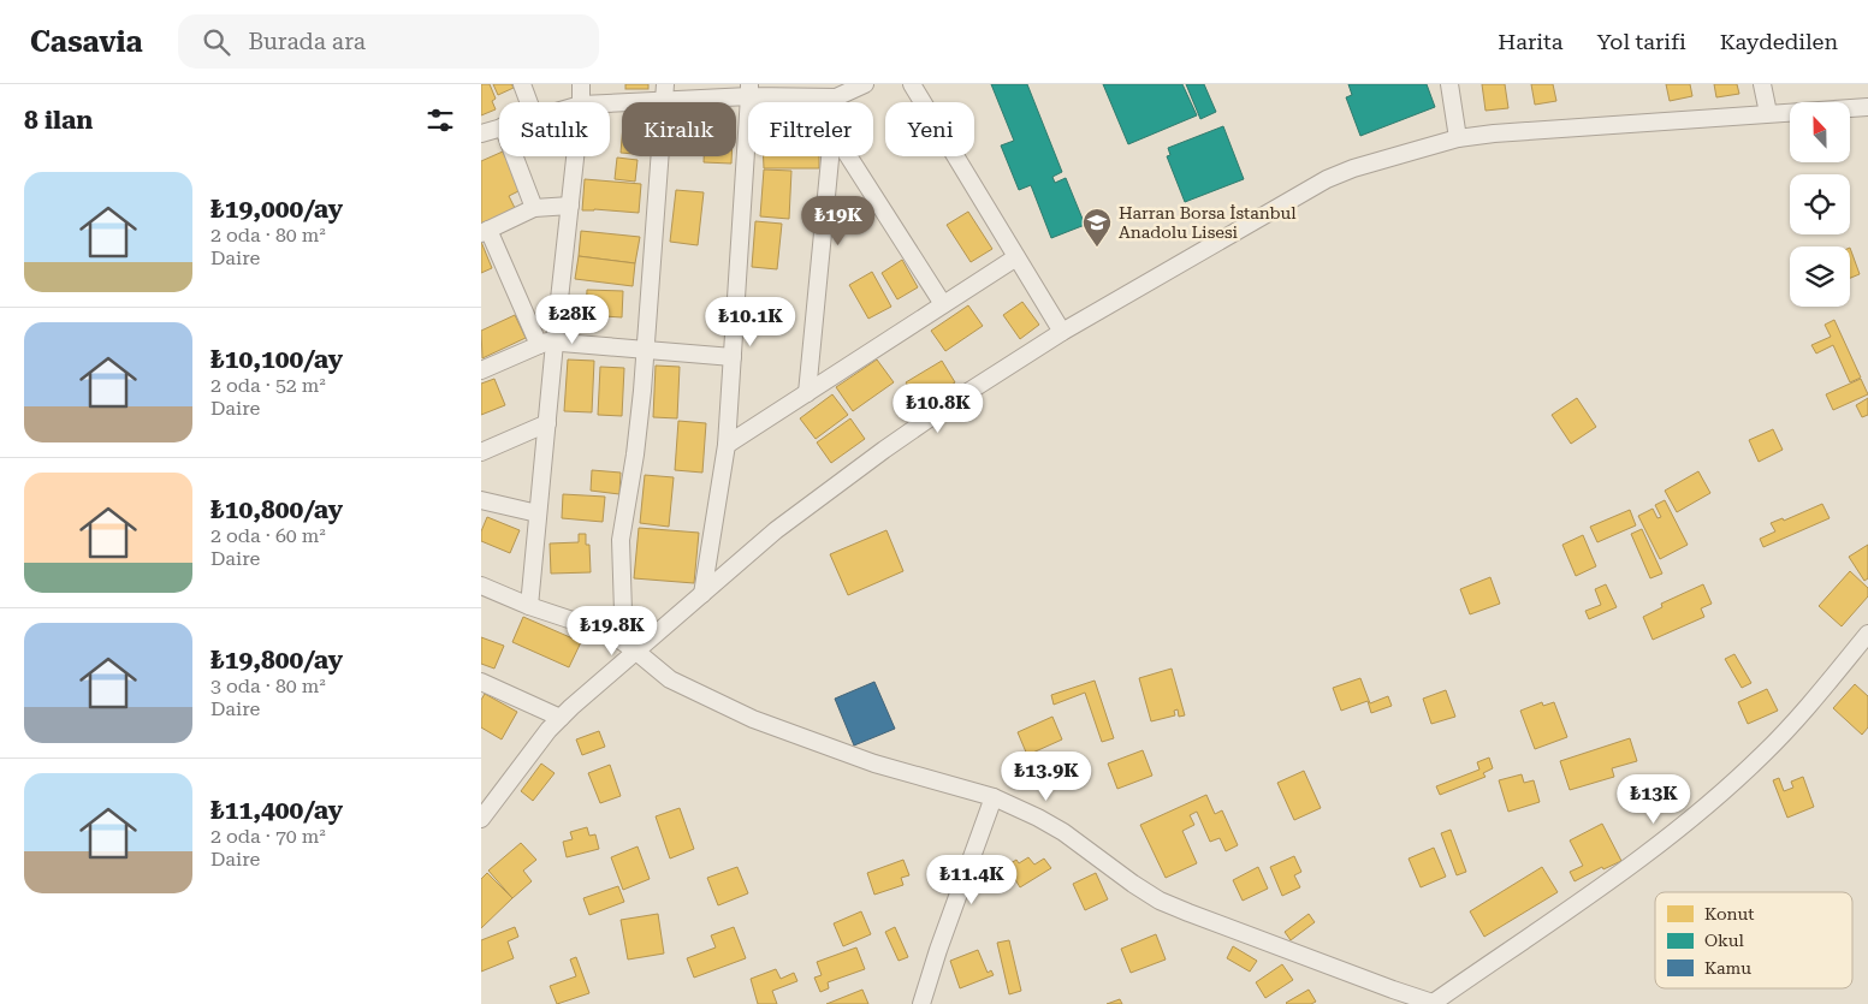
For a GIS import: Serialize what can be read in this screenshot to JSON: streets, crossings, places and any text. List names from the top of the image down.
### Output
{
  "places": {
    "school or university": ["Harran Borsa İstanbul Anadolu Lisesi"]
  },
  "legend": ["Konut", "Okul", "Kamu"],
  "north": "top",
  "page": {
    "header": "Casavia",
    "search": "Burada ara",
    "nav": ["Harita", "Yol tarifi", "Kaydedilen"],
    "heading": "8 ilan",
    "chip": [
      "Satılık",
      "Kiralık",
      "Filtreler",
      "Yeni"
    ],
    "list": [
      {
        "name": "₺19,000/ay",
        "note": "2 oda · 80 m² · Daire"
      },
      {
        "name": "₺10,100/ay",
        "note": "2 oda · 52 m² · Daire"
      },
      {
        "name": "₺10,800/ay",
        "note": "2 oda · 60 m² · Daire"
      },
      {
        "name": "₺19,800/ay",
        "note": "3 oda · 80 m² · Daire"
      },
      {
        "name": "₺11,400/ay",
        "note": "2 oda · 70 m² · Daire"
      }
    ],
    "price": [
      "₺19K",
      "₺28K",
      "₺10.1K",
      "₺10.8K",
      "₺19.8K",
      "₺13.9K",
      "₺13K",
      "₺11.4K"
    ]
  }
}
